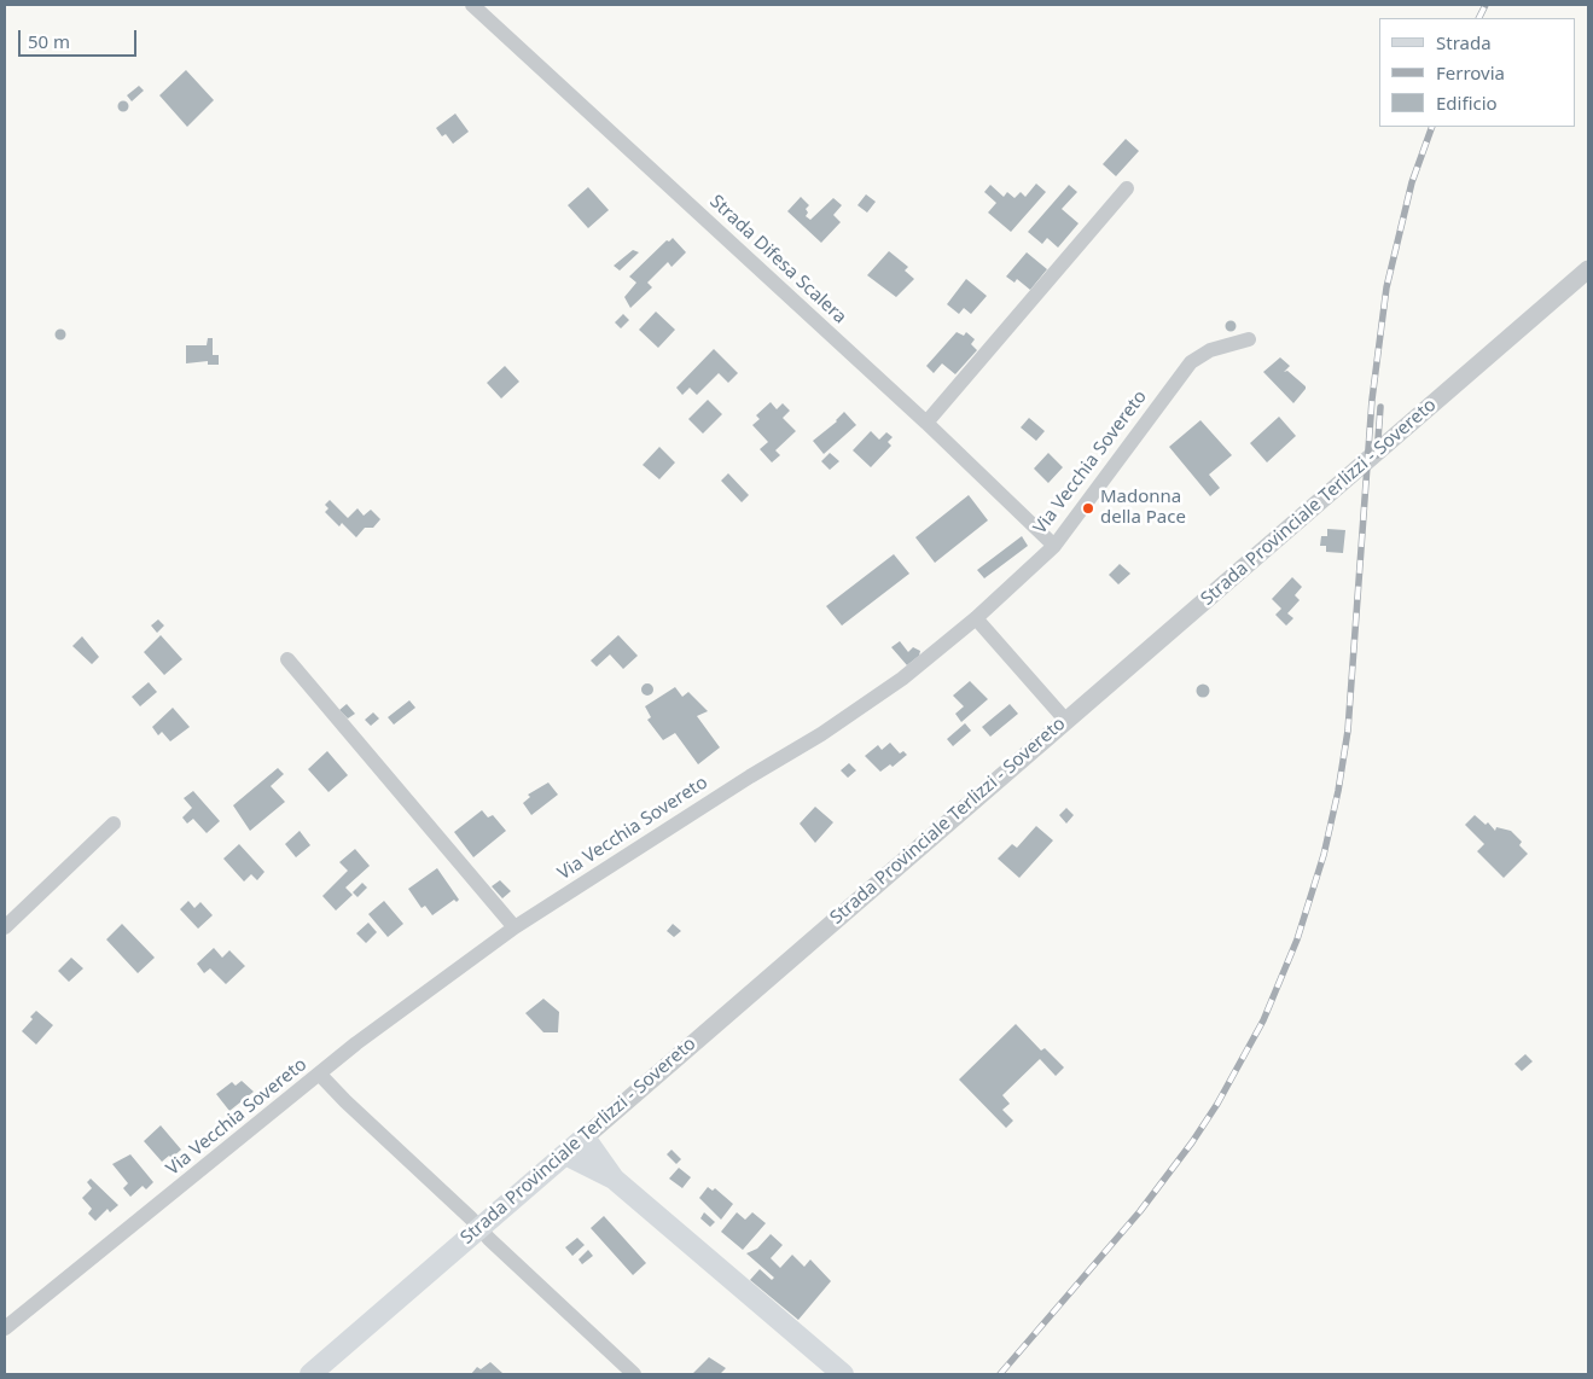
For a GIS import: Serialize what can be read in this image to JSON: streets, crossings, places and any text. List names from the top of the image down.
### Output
{
  "streets": {
    "main road": ["Strada Provinciale Terlizzi - Sovereto"],
    "street": ["Strada Difesa Scalera", "Via Vecchia Sovereto"]
  },
  "crossings": [
    ["Strada Difesa Scalera", "Via Vecchia Sovereto"]
  ],
  "places": ["Madonna della Pace"],
  "legend": ["Strada", "Ferrovia", "Edificio"],
  "scale_bar": "50 m"
}
